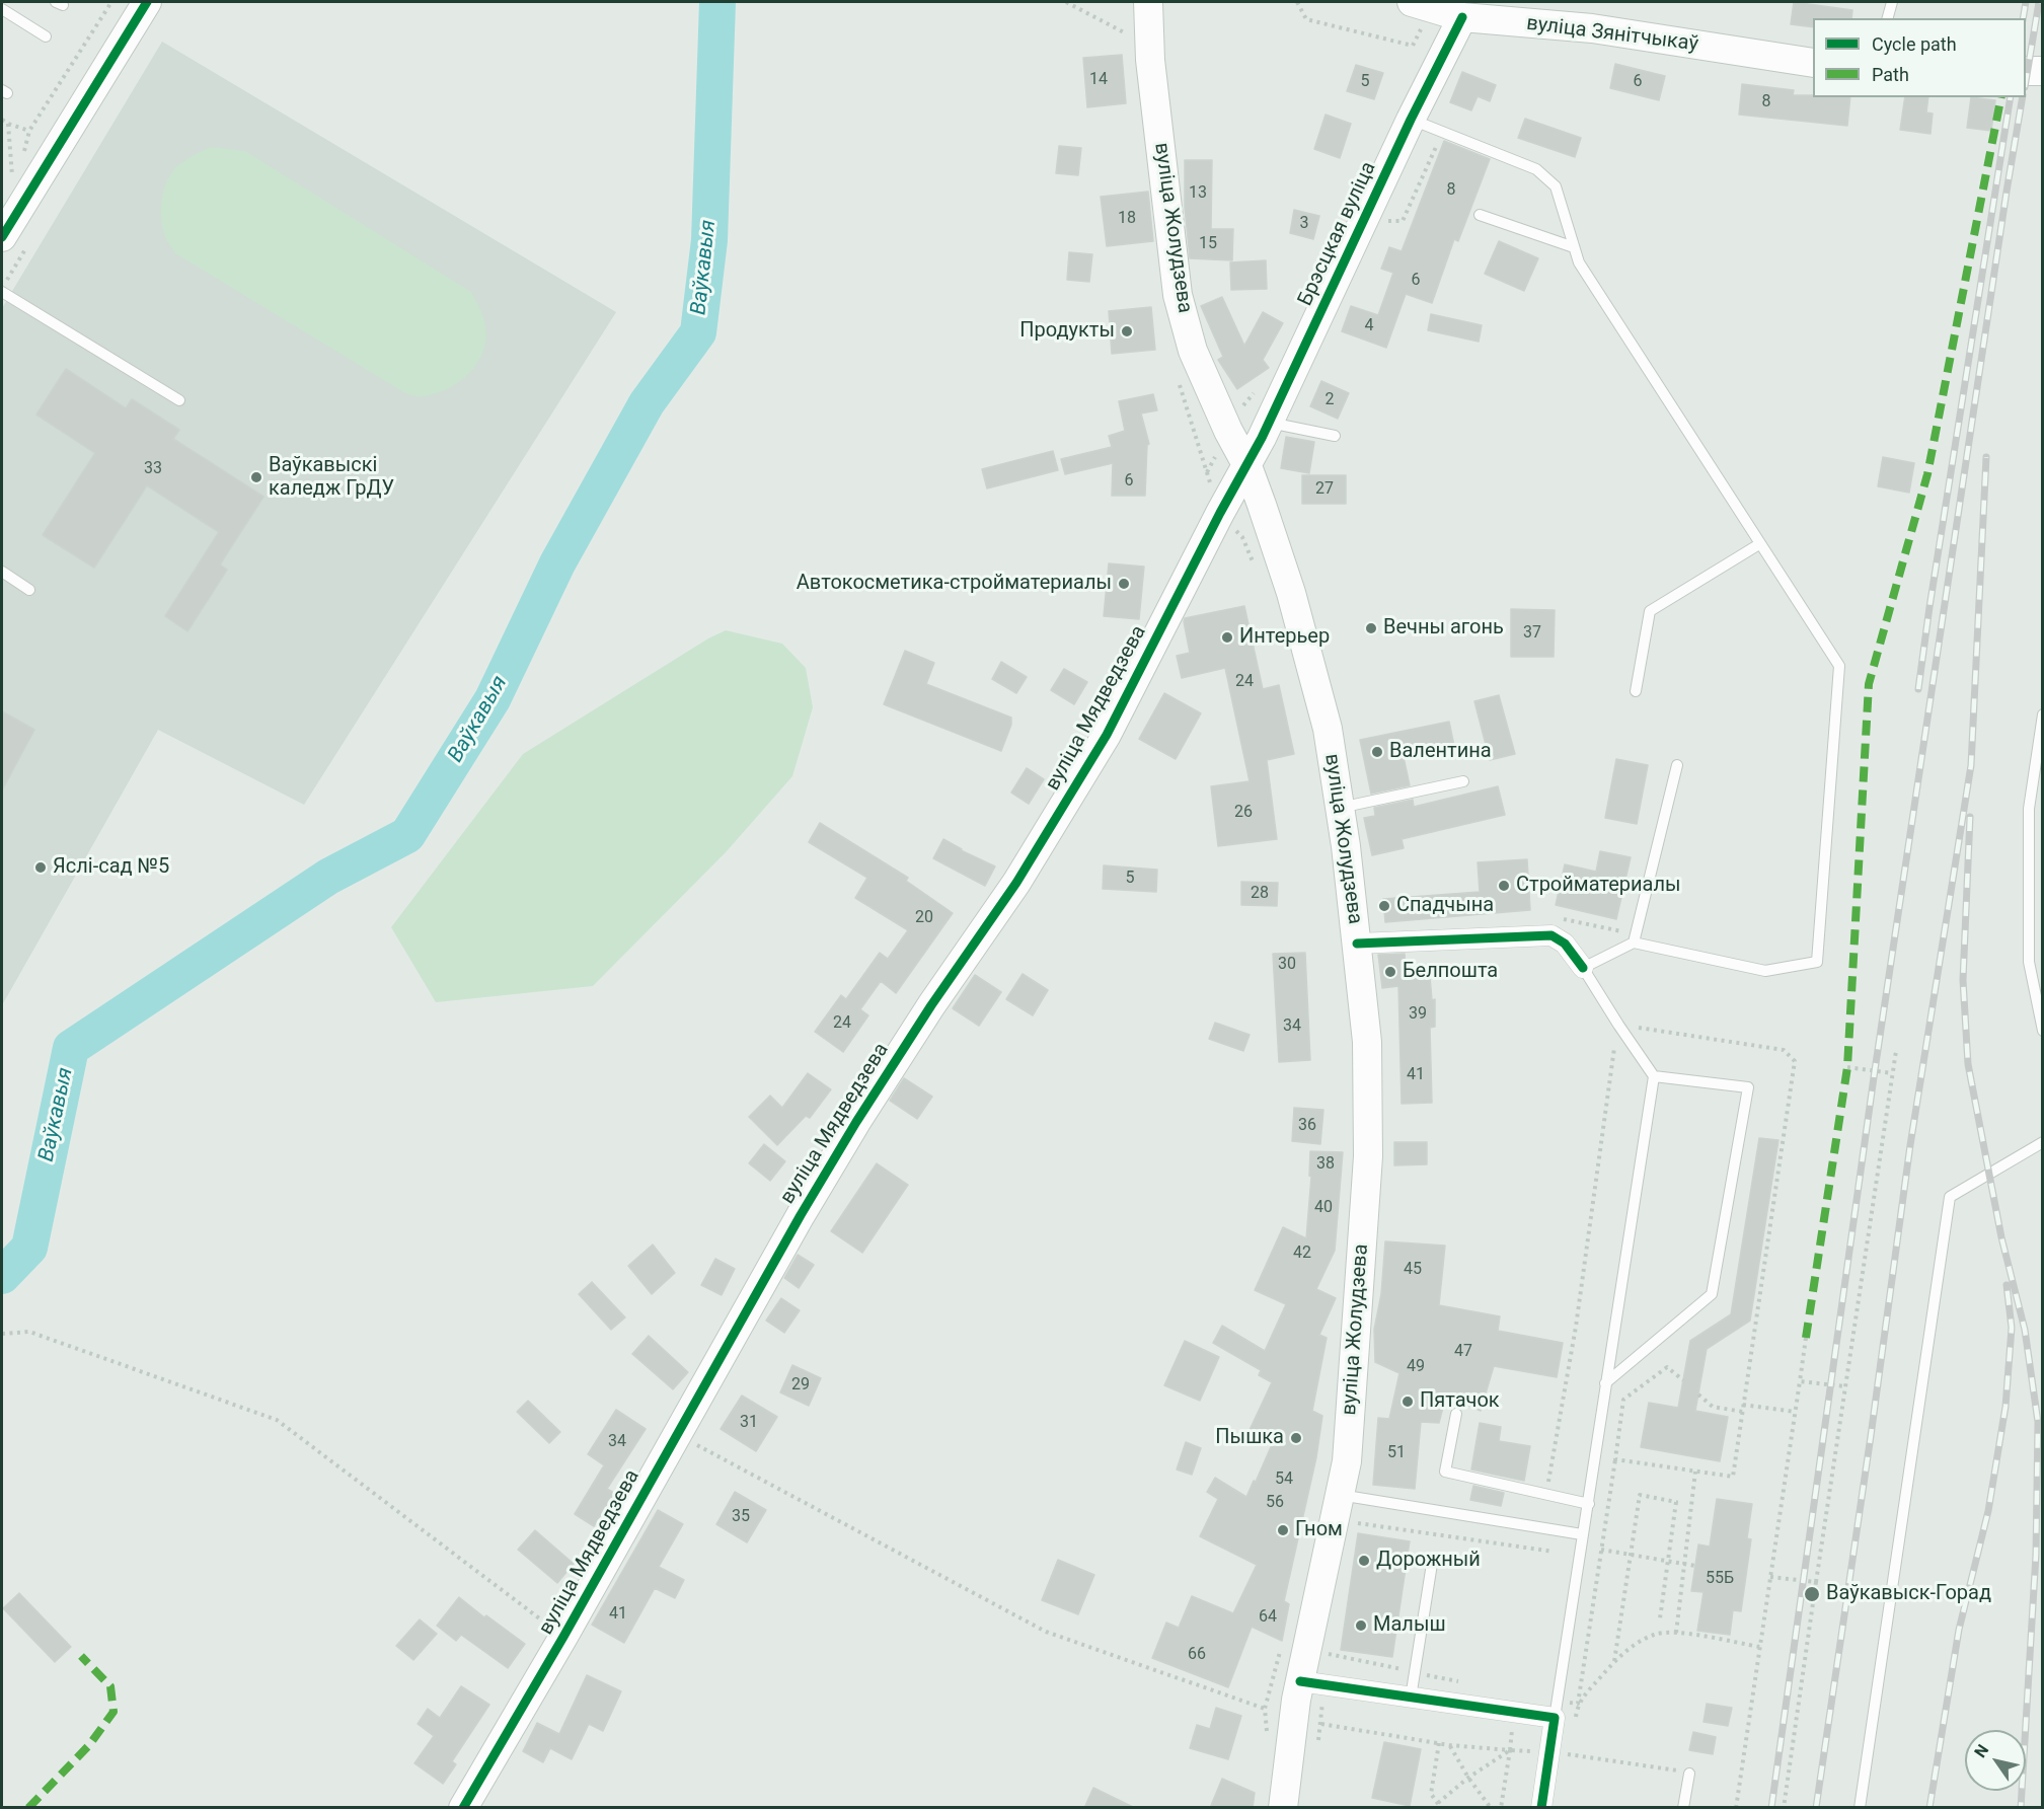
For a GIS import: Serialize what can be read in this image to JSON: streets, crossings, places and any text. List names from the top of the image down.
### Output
{
  "streets": {
    "street": [
      "вуліца Зянітчыкаў",
      "вуліца Жолудзева",
      "Брэсцкая вуліца",
      "вуліца Мядведзева"
    ]
  },
  "crossings": [
    ["вуліца Зянітчыкаў", "Брэсцкая вуліца"],
    ["вуліца Жолудзева", "Брэсцкая вуліца"],
    ["вуліца Жолудзева", "вуліца Мядведзева"],
    ["Брэсцкая вуліца", "вуліца Мядведзева"]
  ],
  "water": ["Ваўкавыя"],
  "places": [
    "Продукты",
    "Ваўкавыскі каледж ГрДУ",
    "Автокосметика-стройматериалы",
    "Вечны агонь",
    "Интерьер",
    "Валентина",
    "Яслі-сад №5",
    "Стройматериалы",
    "Спадчына",
    "Белпошта",
    "Пятачок",
    "Пышка",
    "Гном",
    "Дорожный",
    "Ваўкавыск-Горад",
    "Малыш"
  ],
  "house_numbers": [
    "14",
    "5",
    "6",
    "8",
    "8",
    "13",
    "18",
    "3",
    "15",
    "6",
    "4",
    "2",
    "33",
    "6",
    "27",
    "37",
    "24",
    "26",
    "5",
    "28",
    "20",
    "30",
    "39",
    "24",
    "34",
    "41",
    "36",
    "38",
    "40",
    "42",
    "45",
    "47",
    "49",
    "29",
    "31",
    "34",
    "51",
    "54",
    "56",
    "35",
    "55Б",
    "41",
    "64",
    "66"
  ],
  "legend": ["Cycle path", "Path"],
  "north": "top left"
}
